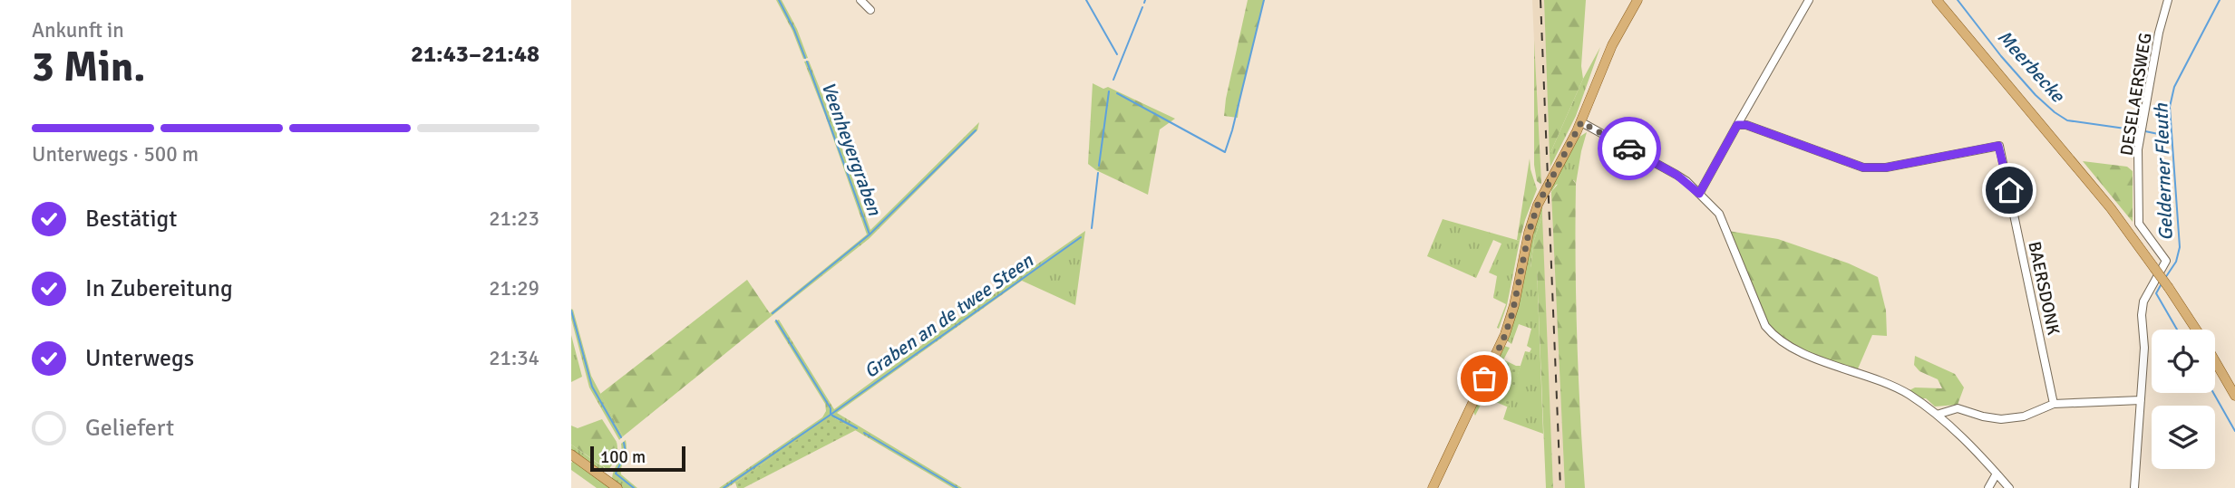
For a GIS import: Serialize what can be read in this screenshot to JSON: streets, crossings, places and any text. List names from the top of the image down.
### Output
{
  "streets": {
    "street": ["DESELAERSWEG", "BAERSDONK"]
  },
  "water": [
    "Meerbecke",
    "Veenheyergraben",
    "Gelderner Fleuth",
    "Graben an de twee Steen"
  ],
  "scale_bar": "100 m",
  "page": {
    "heading": ["3 Min.", "Ankunft in", "21:43–21:48"],
    "bar": "Unterwegs · 500 m",
    "list": [
      ["Bestätigt", "21:23"],
      ["In Zubereitung", "21:29"],
      ["Unterwegs", "21:34"],
      "Geliefert"
    ],
    "scale": "100 m"
  }
}
